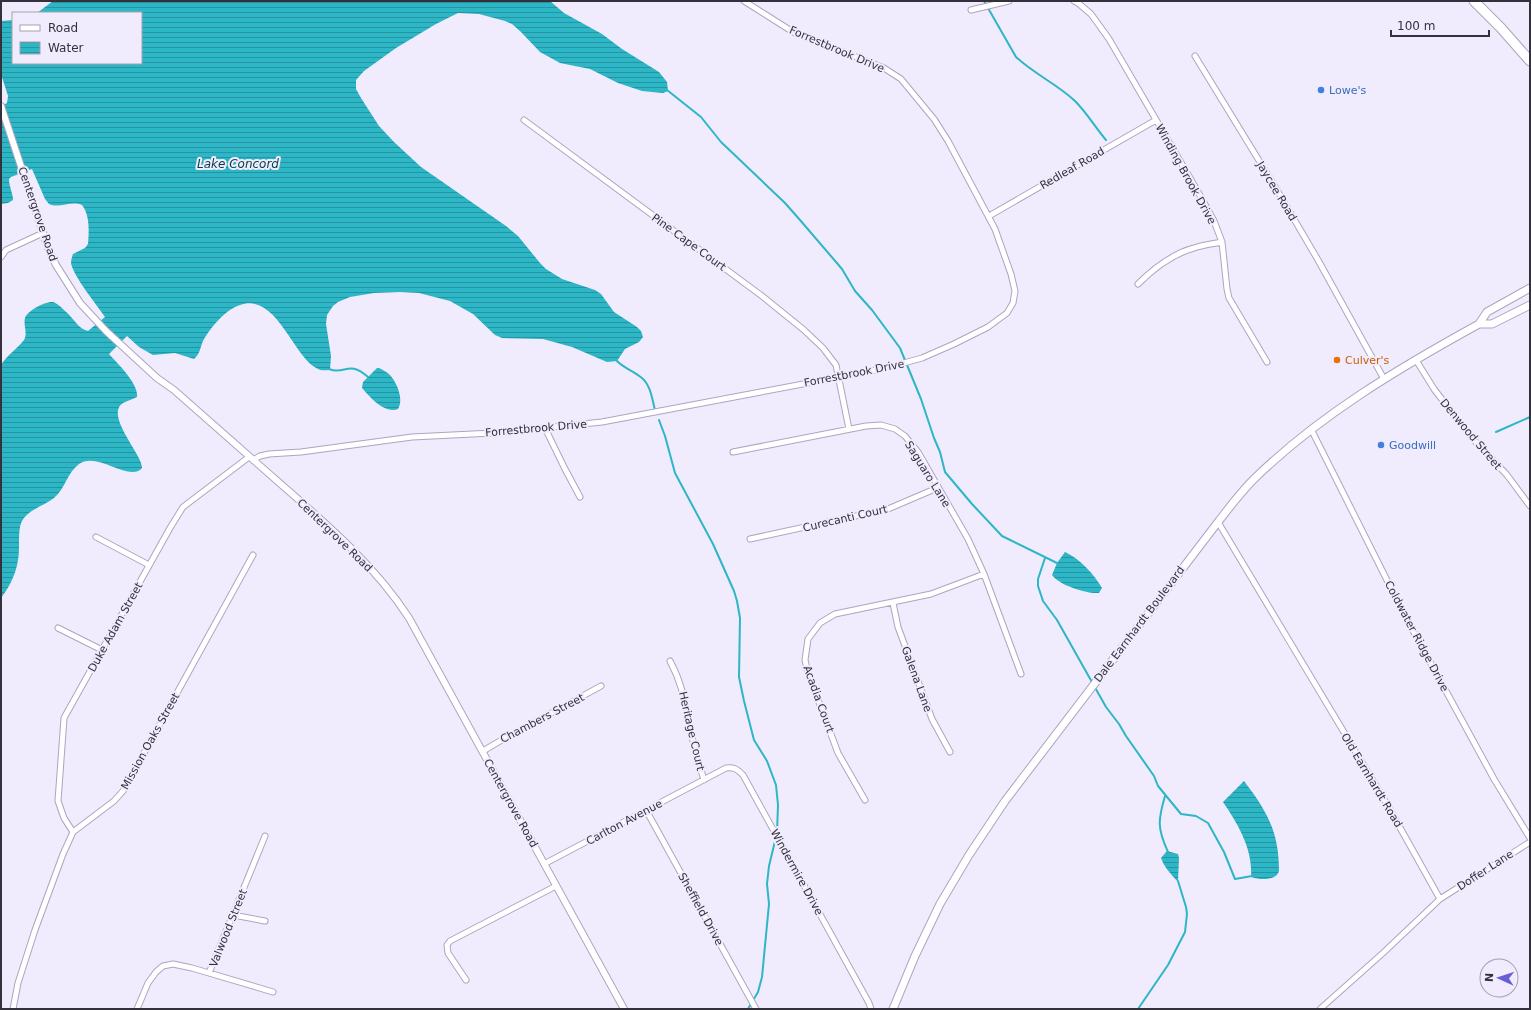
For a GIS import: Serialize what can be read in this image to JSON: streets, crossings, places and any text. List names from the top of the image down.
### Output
{
  "streets": {
    "main road": ["Dale Earnhardt Boulevard"],
    "street": [
      "Forrestbrook Drive",
      "Redleaf Road",
      "Winding Brook Drive",
      "Jaycee Road",
      "Centergrove Road",
      "Pine Cape Court",
      "Denwood Street",
      "Saguaro Lane",
      "Curecanti Court",
      "Duke Adam Street",
      "Coldwater Ridge Drive",
      "Galena Lane",
      "Acadia Court",
      "Chambers Street",
      "Heritage Court",
      "Mission Oaks Street",
      "Old Earnhardt Road",
      "Carlton Avenue",
      "Doffer Lane",
      "Windermire Drive",
      "Sheffield Drive",
      "Valwood Street"
    ]
  },
  "crossings": [
    ["Forrestbrook Drive", "Redleaf Road"],
    ["Forrestbrook Drive", "Centergrove Road"],
    ["Forrestbrook Drive", "Pine Cape Court"],
    ["Forrestbrook Drive", "Duke Adam Street"],
    ["Redleaf Road", "Winding Brook Drive"],
    ["Jaycee Road", "Dale Earnhardt Boulevard"],
    ["Centergrove Road", "Duke Adam Street"],
    ["Centergrove Road", "Chambers Street"],
    ["Centergrove Road", "Carlton Avenue"],
    ["Pine Cape Court", "Saguaro Lane"],
    ["Denwood Street", "Dale Earnhardt Boulevard"],
    ["Saguaro Lane", "Curecanti Court"],
    ["Saguaro Lane", "Acadia Court"],
    ["Dale Earnhardt Boulevard", "Coldwater Ridge Drive"],
    ["Dale Earnhardt Boulevard", "Old Earnhardt Road"],
    ["Duke Adam Street", "Mission Oaks Street"],
    ["Galena Lane", "Acadia Court"],
    ["Heritage Court", "Carlton Avenue"],
    ["Heritage Court", "Windermire Drive"],
    ["Old Earnhardt Road", "Doffer Lane"],
    ["Carlton Avenue", "Windermire Drive"],
    ["Carlton Avenue", "Sheffield Drive"]
  ],
  "water": ["Lake Concord"],
  "places": ["Lowe's", "Culver's", "Goodwill"],
  "legend": ["Road", "Water"],
  "scale_bar": "100 m",
  "north": "left"
}
